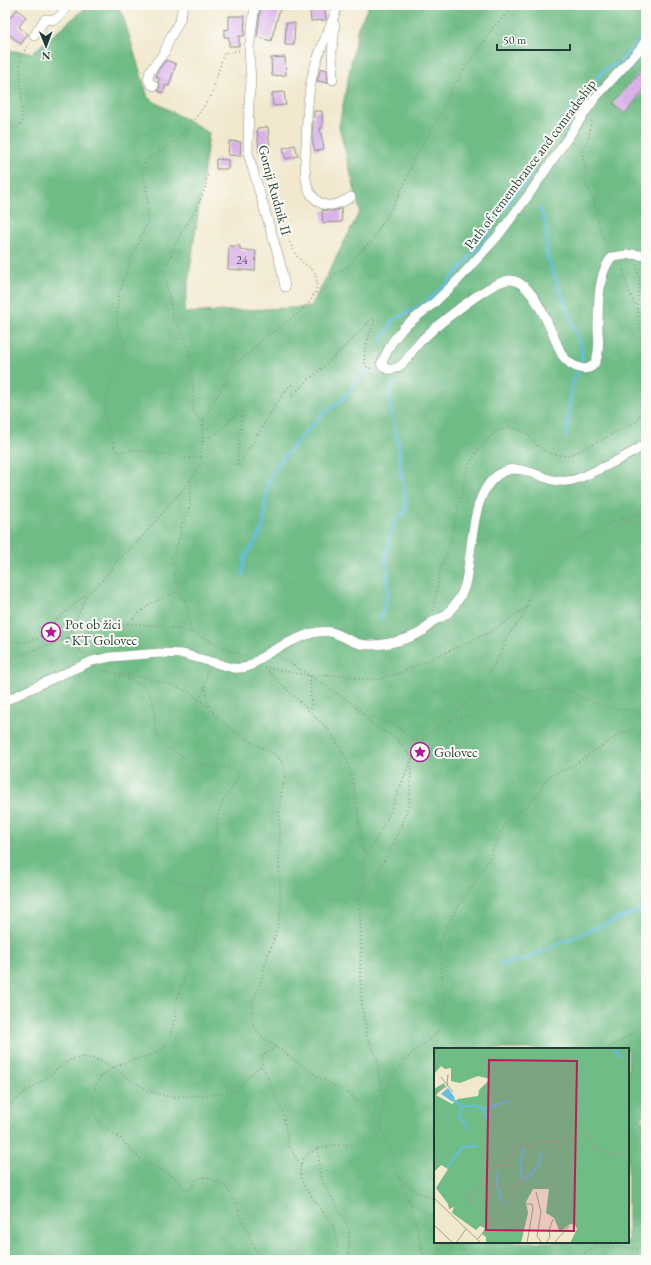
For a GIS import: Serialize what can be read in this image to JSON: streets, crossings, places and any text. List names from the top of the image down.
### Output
{
  "streets": {
    "street": ["Path of remembrance and comradeship", "Gornji Rudnik II"]
  },
  "places": {
    "place": ["Pot ob žici - KT Golovec", "Golovec"]
  },
  "house_numbers": ["24"],
  "scale_bar": "50 m",
  "north": "bottom"
}
